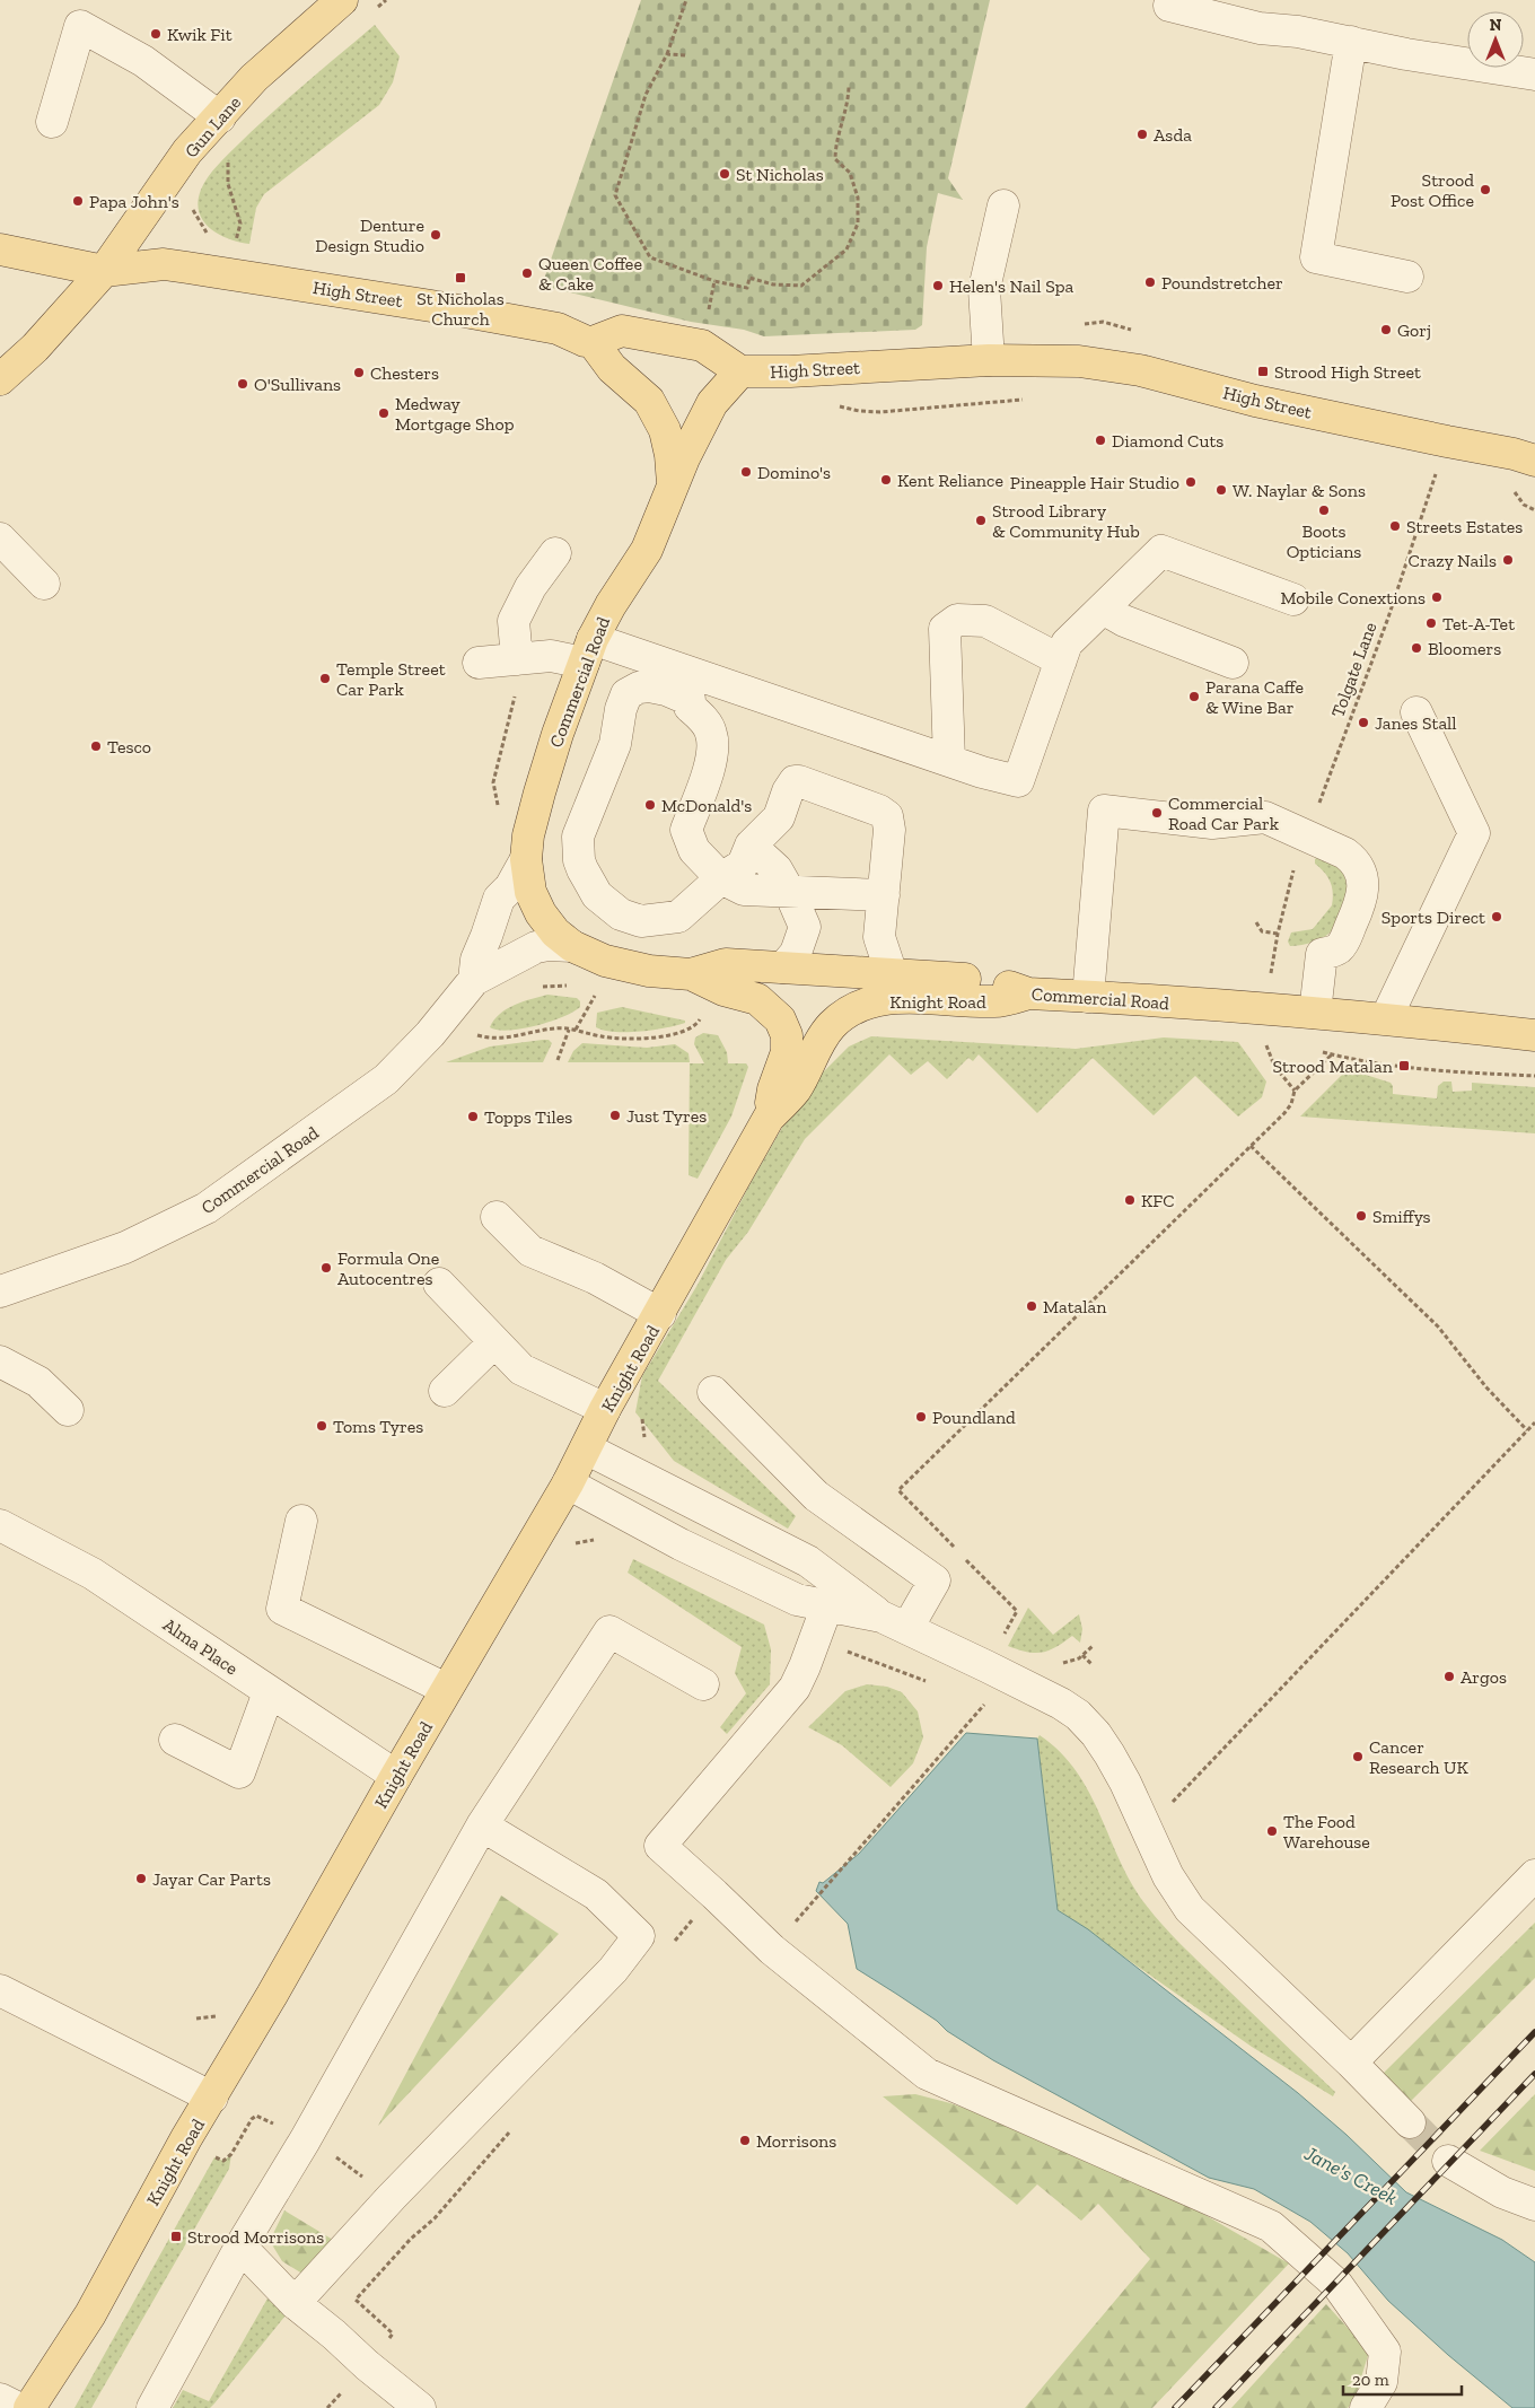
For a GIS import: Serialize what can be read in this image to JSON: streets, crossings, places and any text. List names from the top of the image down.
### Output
{
  "streets": {
    "main road": [
      "Gun Lane",
      "High Street",
      "Commercial Road",
      "Knight Road"
    ],
    "street": ["Alma Place"],
    "path": ["Tolgate Lane"]
  },
  "crossings": [
    ["Gun Lane", "High Street"],
    ["High Street", "Tolgate Lane"],
    ["High Street", "Commercial Road"],
    ["Tolgate Lane", "Commercial Road"],
    ["Commercial Road", "Knight Road"],
    ["Knight Road", "Alma Place"]
  ],
  "water": ["Jane's Creek"],
  "places": {
    "other": [
      "Kwik Fit",
      "Asda",
      "St Nicholas",
      "Strood Post Office",
      "Papa John's",
      "Denture Design Studio",
      "Queen Coffee & Cake",
      "Poundstretcher",
      "Helen's Nail Spa",
      "Gorj",
      "Chesters",
      "O'Sullivans",
      "Medway Mortgage Shop",
      "Diamond Cuts",
      "Domino's",
      "Kent Reliance",
      "Pineapple Hair Studio",
      "W. Naylar & Sons",
      "Boots Opticians",
      "Strood Library & Community Hub",
      "Streets Estates",
      "Crazy Nails",
      "Mobile Conextions",
      "Tet-A-Tet",
      "Bloomers",
      "Temple Street Car Park",
      "Parana Caffe & Wine Bar",
      "Janes Stall",
      "Tesco",
      "McDonald's",
      "Commercial Road Car Park",
      "Sports Direct",
      "Just Tyres",
      "Topps Tiles",
      "KFC",
      "Smiffys",
      "Formula One Autocentres",
      "Matalan",
      "Poundland",
      "Toms Tyres",
      "Argos",
      "Cancer Research UK",
      "The Food Warehouse",
      "Jayar Car Parts",
      "Morrisons"
    ],
    "transit": [
      "St Nicholas Church",
      "Strood High Street",
      "Strood Matalan",
      "Strood Morrisons"
    ]
  },
  "scale_bar": "20 m",
  "north": "top"
}
